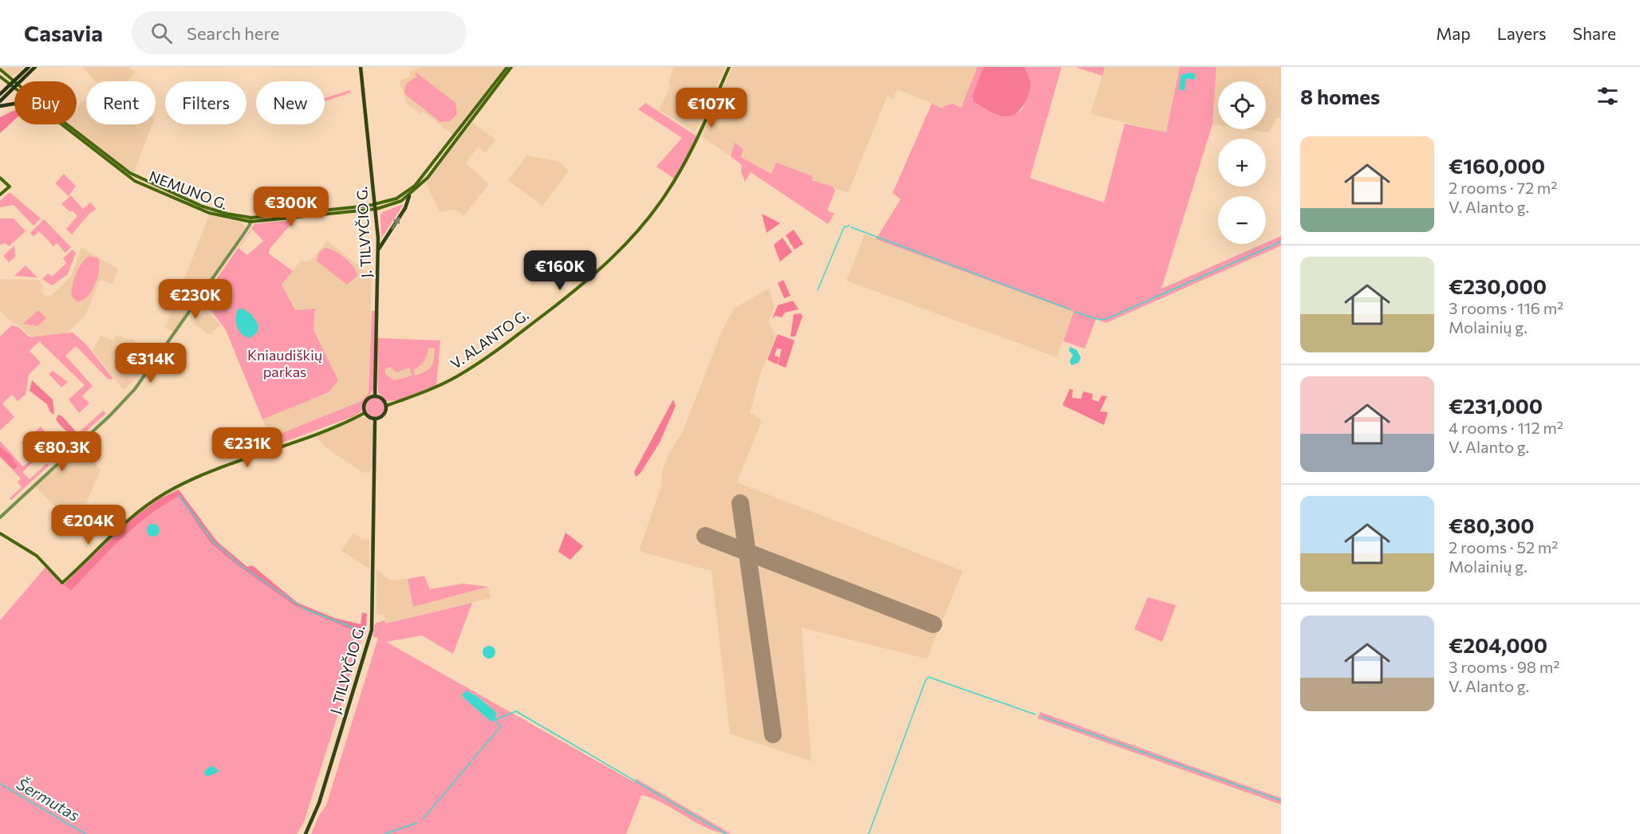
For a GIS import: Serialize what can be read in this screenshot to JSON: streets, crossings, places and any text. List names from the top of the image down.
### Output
{
  "streets": {
    "main road": ["NEMUNO G.", "J. TILVYČIO G.", "V. ALANTO G."]
  },
  "crossings": [
    ["NEMUNO G.", "J. TILVYČIO G."],
    ["J. TILVYČIO G.", "V. ALANTO G."]
  ],
  "water": ["Šermutas"],
  "parks": ["Kniaudiškių parkas"],
  "page": {
    "header": "Casavia",
    "search": "Search here",
    "nav": ["Map", "Layers", "Share"],
    "heading": "8 homes",
    "map_buttons": ["+", "−"],
    "chip": [
      "Buy",
      "Rent",
      "Filters",
      "New"
    ],
    "price": [
      "€107K",
      "€300K",
      "€160K",
      "€230K",
      "€314K",
      "€231K",
      "€80.3K",
      "€204K"
    ],
    "list": [
      {
        "name": "€160,000",
        "note": "2 rooms · 72 m² · V. Alanto g."
      },
      {
        "name": "€230,000",
        "note": "3 rooms · 116 m² · Molainių g."
      },
      {
        "name": "€231,000",
        "note": "4 rooms · 112 m² · V. Alanto g."
      },
      {
        "name": "€80,300",
        "note": "2 rooms · 52 m² · Molainių g."
      },
      {
        "name": "€204,000",
        "note": "3 rooms · 98 m² · V. Alanto g."
      }
    ]
  }
}
